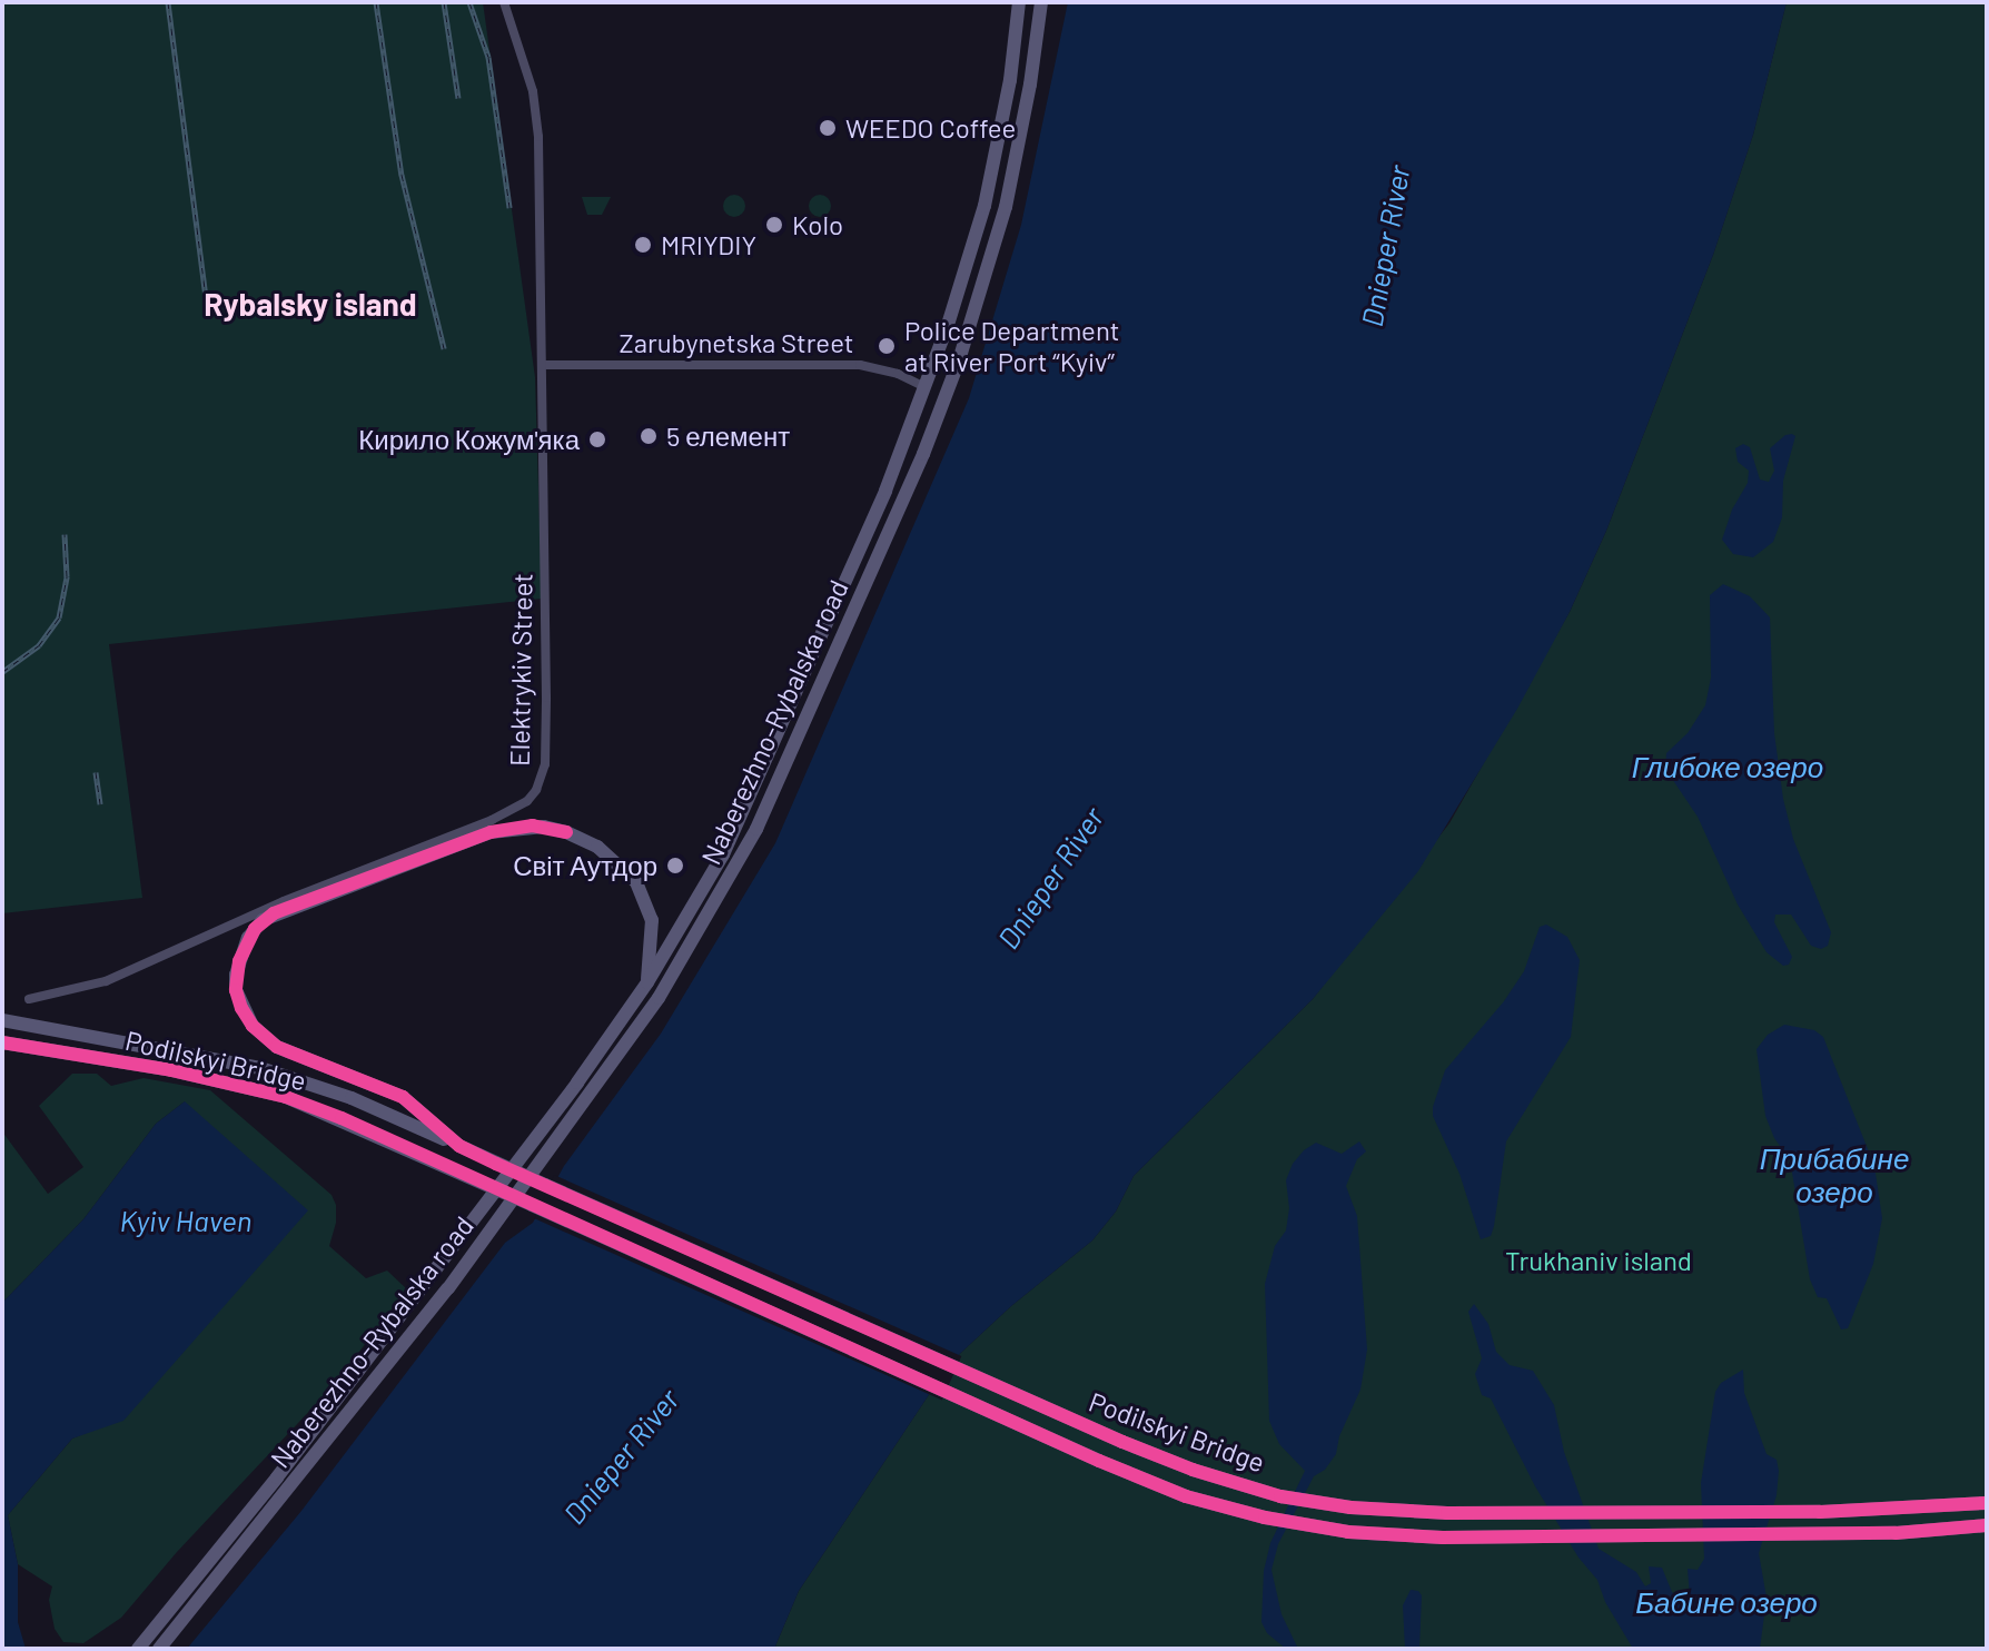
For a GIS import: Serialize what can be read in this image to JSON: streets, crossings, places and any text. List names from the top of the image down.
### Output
{
  "streets": {
    "main road": ["Naberezhno-Rybalska road", "Podilskyi Bridge"],
    "street": ["Zarubynetska Street", "Elektrykiv Street"]
  },
  "crossings": [
    ["Zarubynetska Street", "Elektrykiv Street"],
    ["Zarubynetska Street", "Naberezhno-Rybalska road"]
  ],
  "districts": ["Rybalsky island"],
  "water": [
    "Dnieper River",
    "Глибоке озеро",
    "Прибабине озеро",
    "Kyiv Haven",
    "Бабине озеро"
  ],
  "parks": ["Trukhaniv island"],
  "places": [
    "WEEDO Coffee",
    "Kolo",
    "MRIYDIY",
    "Police Department at River Port “Kyiv”",
    "5 елемент",
    "Кирило Кожум'яка",
    "Світ Аутдор"
  ]
}
